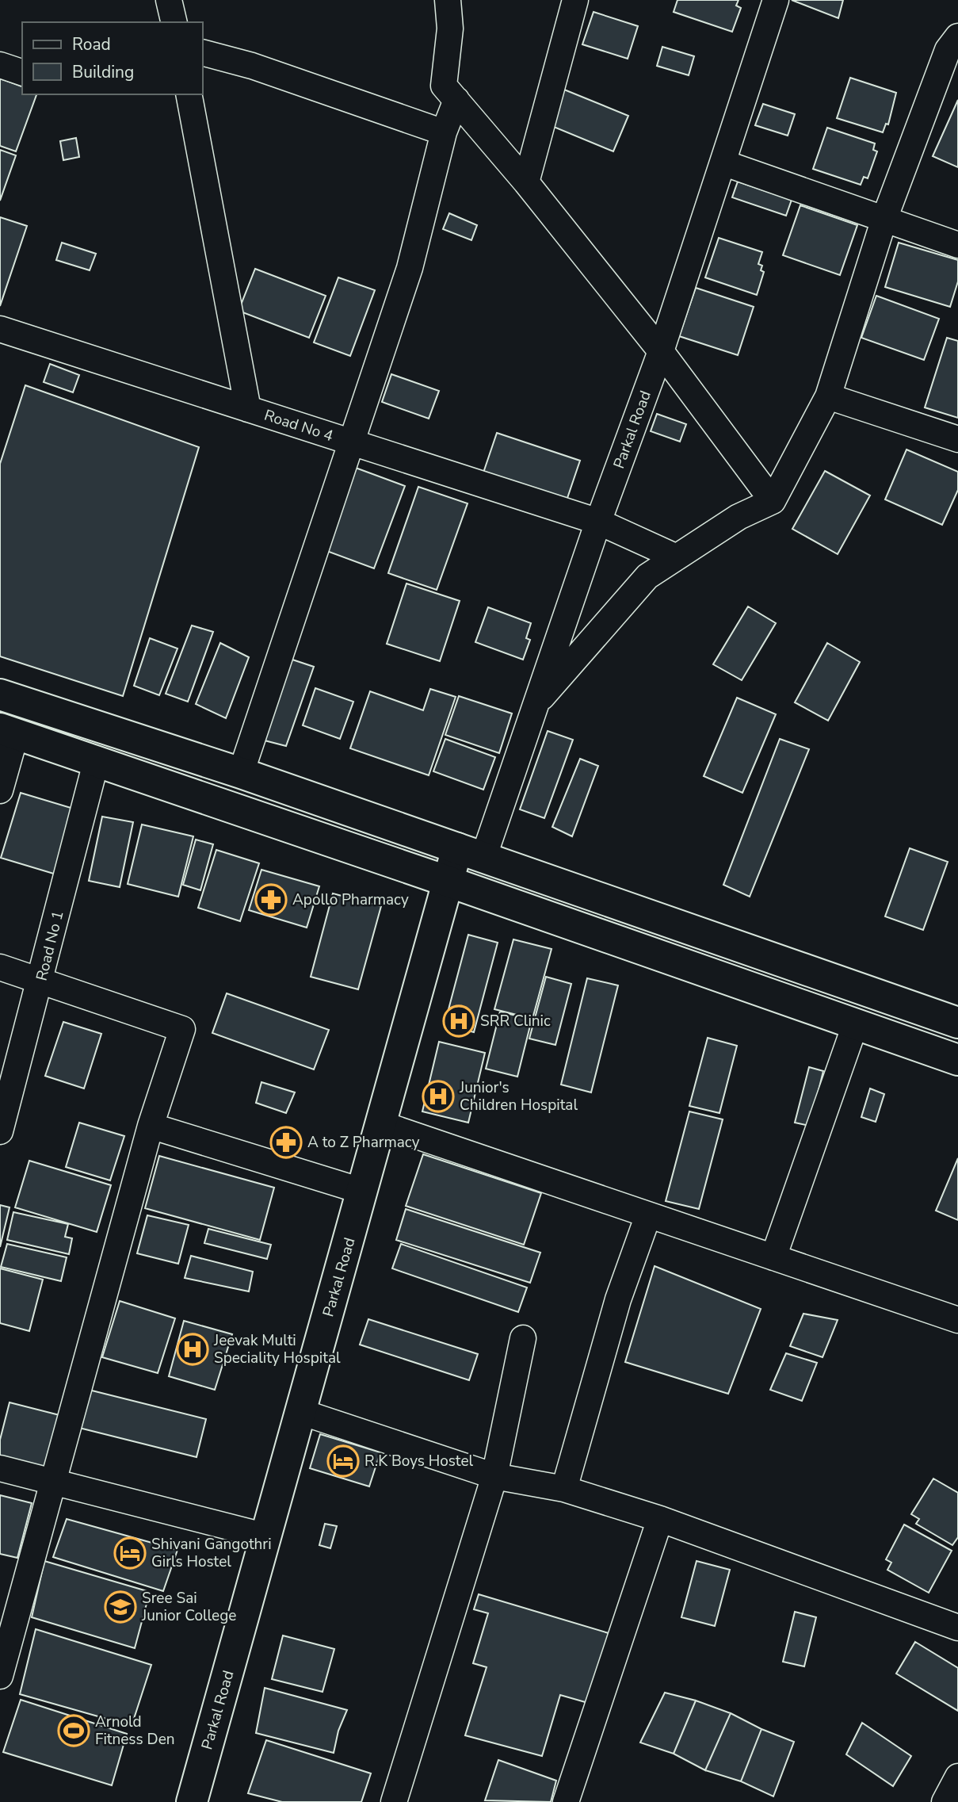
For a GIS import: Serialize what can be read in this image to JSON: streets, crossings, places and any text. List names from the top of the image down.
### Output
{
  "streets": {
    "main road": ["Parkal Road"],
    "street": ["Road No 4", "Road No 1"]
  },
  "crossings": [
    ["Road No 4", "Parkal Road"]
  ],
  "places": {
    "pharmacy": ["Apollo Pharmacy", "A to Z Pharmacy"],
    "hospital": ["SRR Clinic", "Junior's Children Hospital", "Jeevak Multi Speciality Hospital"],
    "hotel": ["R.K Boys Hostel", "Shivani Gangothri Girls Hostel"],
    "school or university": ["Sree Sai Junior College"],
    "sports": ["Arnold Fitness Den"]
  },
  "legend": ["Road", "Building"]
}
